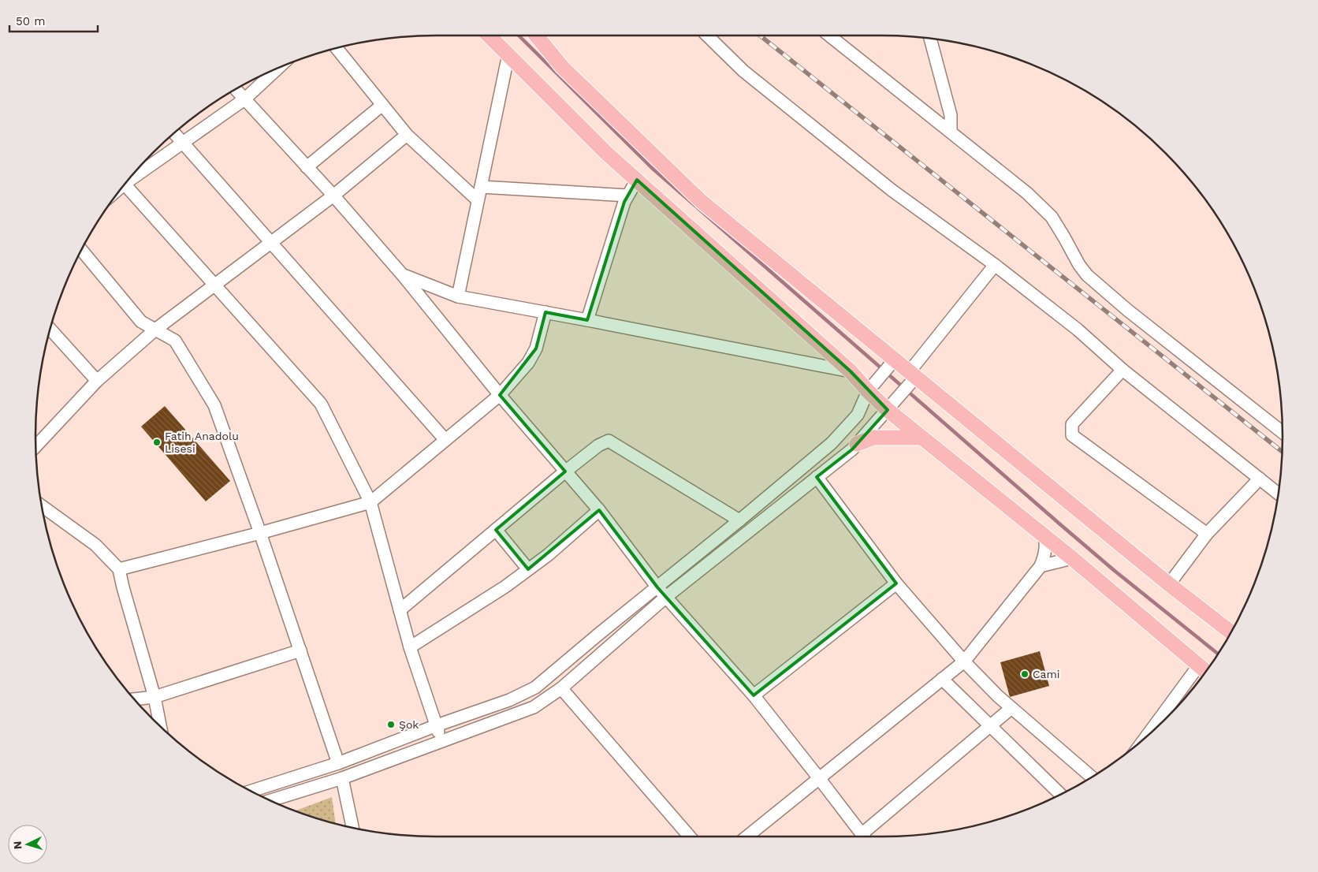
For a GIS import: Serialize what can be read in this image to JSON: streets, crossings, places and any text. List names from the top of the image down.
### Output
{
  "places": ["Fatih Anadolu Lisesi", "Cami", "Şok"],
  "scale_bar": "50 m",
  "north": "left"
}
